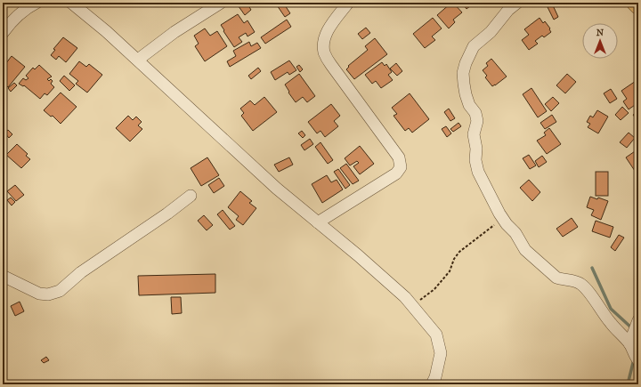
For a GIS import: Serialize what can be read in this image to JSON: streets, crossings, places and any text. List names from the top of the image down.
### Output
{
  "north": "top"
}
